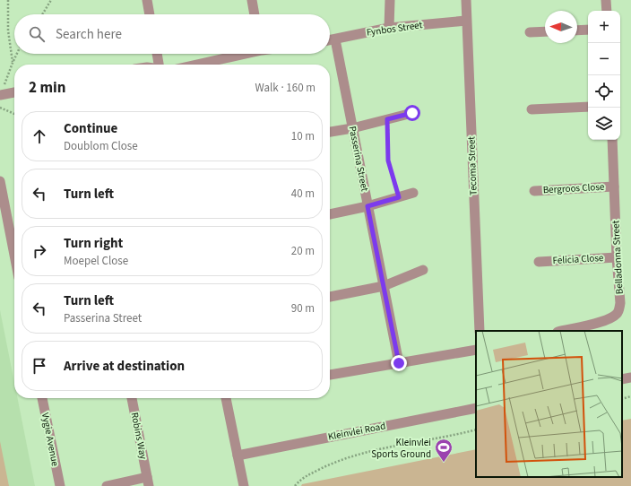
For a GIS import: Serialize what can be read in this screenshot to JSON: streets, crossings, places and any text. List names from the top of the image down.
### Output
{
  "streets": {
    "street": [
      "Fynbos Street",
      "Passerina Street",
      "Tecoma Street",
      "Bergroos Close",
      "Belladonna Street",
      "Felicia Close",
      "Kleinvlei Road",
      "Robins Way",
      "Vygie Avenue"
    ]
  },
  "crossings": [
    ["Fynbos Street", "Passerina Street"],
    ["Fynbos Street", "Tecoma Street"],
    ["Bergroos Close", "Belladonna Street"],
    ["Belladonna Street", "Felicia Close"]
  ],
  "places": {
    "sports": ["Kleinvlei Sports Ground"]
  },
  "north": "left",
  "page": {
    "map_buttons": ["+", "−"],
    "search": "Search here",
    "heading": ["2 min", "Walk · 160 m"],
    "list": [
      ["Continue", "Doublom Close", "10 m"],
      ["Turn left", "40 m"],
      ["Turn right", "Moepel Close", "20 m"],
      ["Turn left", "Passerina Street", "90 m"],
      "Arrive at destination"
    ]
  }
}
